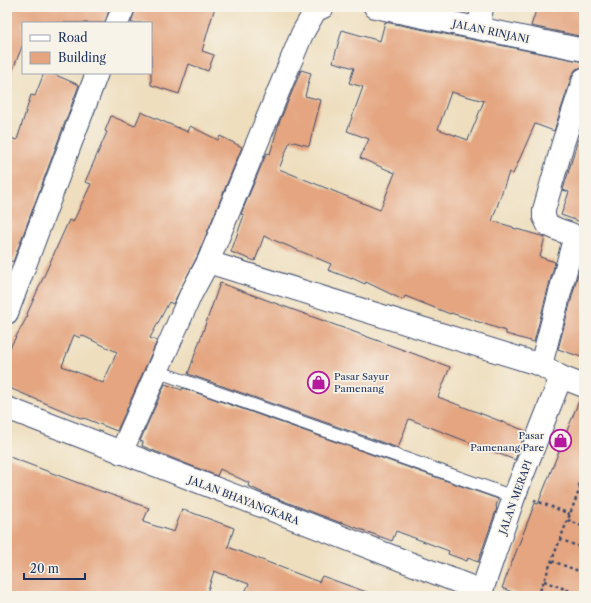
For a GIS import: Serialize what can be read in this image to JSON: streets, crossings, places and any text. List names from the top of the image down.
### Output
{
  "streets": {
    "street": ["JALAN RINJANI", "JALAN MERAPI", "JALAN BHAYANGKARA"]
  },
  "crossings": [
    ["JALAN MERAPI", "JALAN BHAYANGKARA"]
  ],
  "places": {
    "shop": ["Pasar Sayur Pamenang", "Pasar Pamenang Pare"]
  },
  "legend": ["Road", "Building"],
  "scale_bar": "20 m"
}
